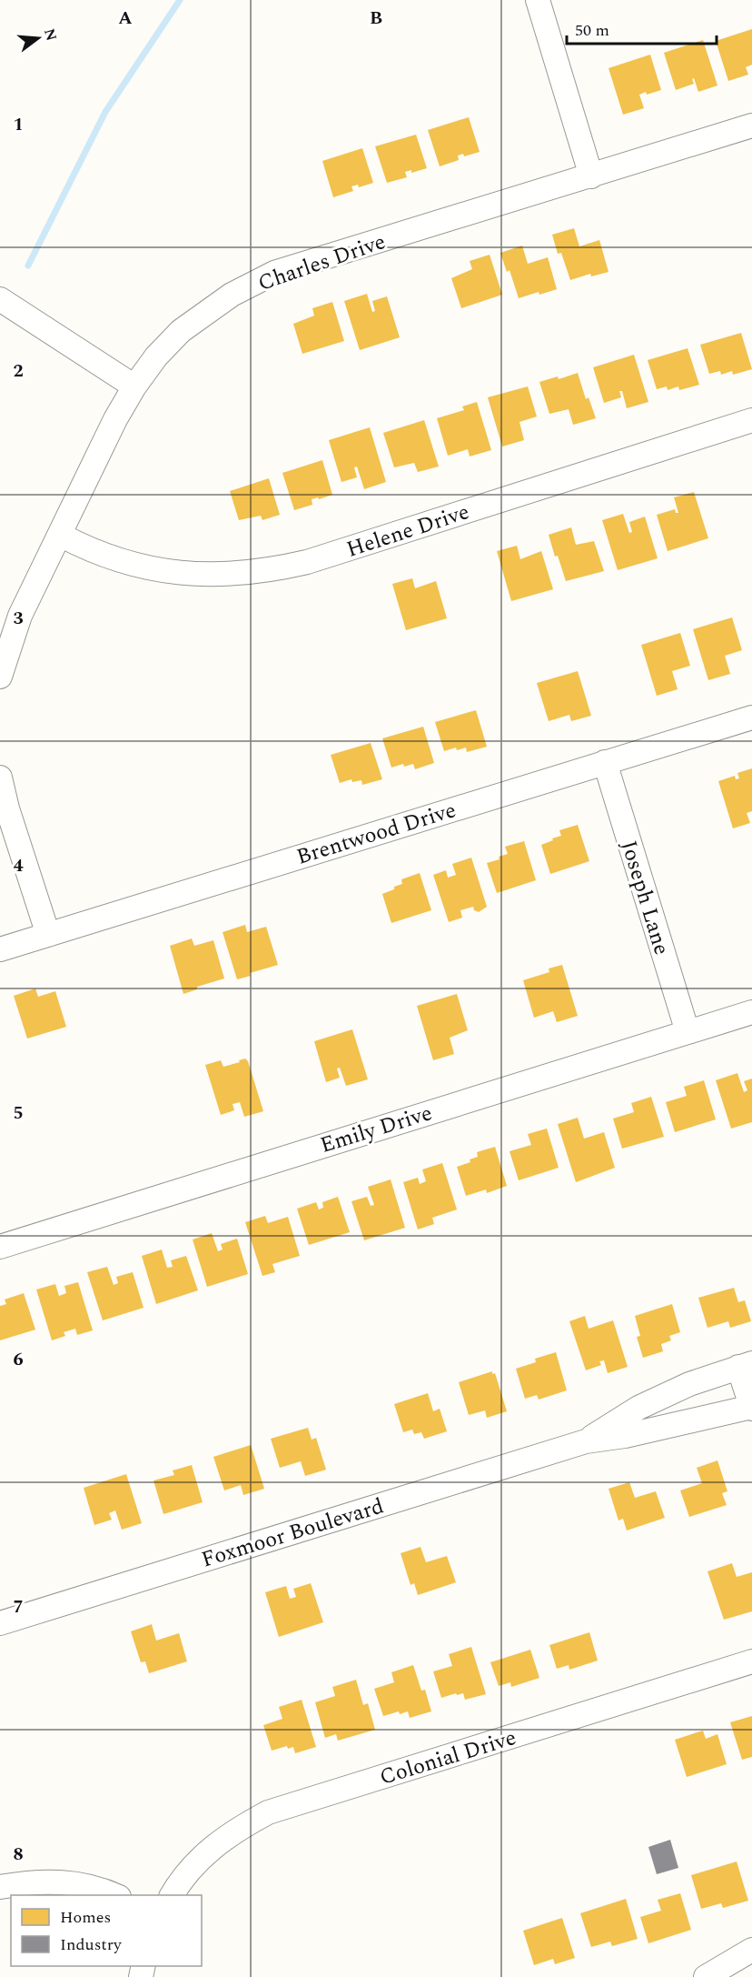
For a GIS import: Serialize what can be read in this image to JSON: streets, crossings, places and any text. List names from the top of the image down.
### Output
{
  "streets": {
    "street": [
      "Charles Drive",
      "Helene Drive",
      "Brentwood Drive",
      "Joseph Lane",
      "Emily Drive",
      "Foxmoor Boulevard",
      "Colonial Drive"
    ]
  },
  "crossings": [
    ["Charles Drive", "Helene Drive"],
    ["Brentwood Drive", "Joseph Lane"],
    ["Joseph Lane", "Emily Drive"]
  ],
  "legend": ["Homes", "Industry"],
  "scale_bar": "50 m",
  "north": "right",
  "grid": {
    "columns": ["A", "B"],
    "rows": [
      "1",
      "2",
      "3",
      "4",
      "5",
      "6",
      "7",
      "8"
    ]
  }
}
